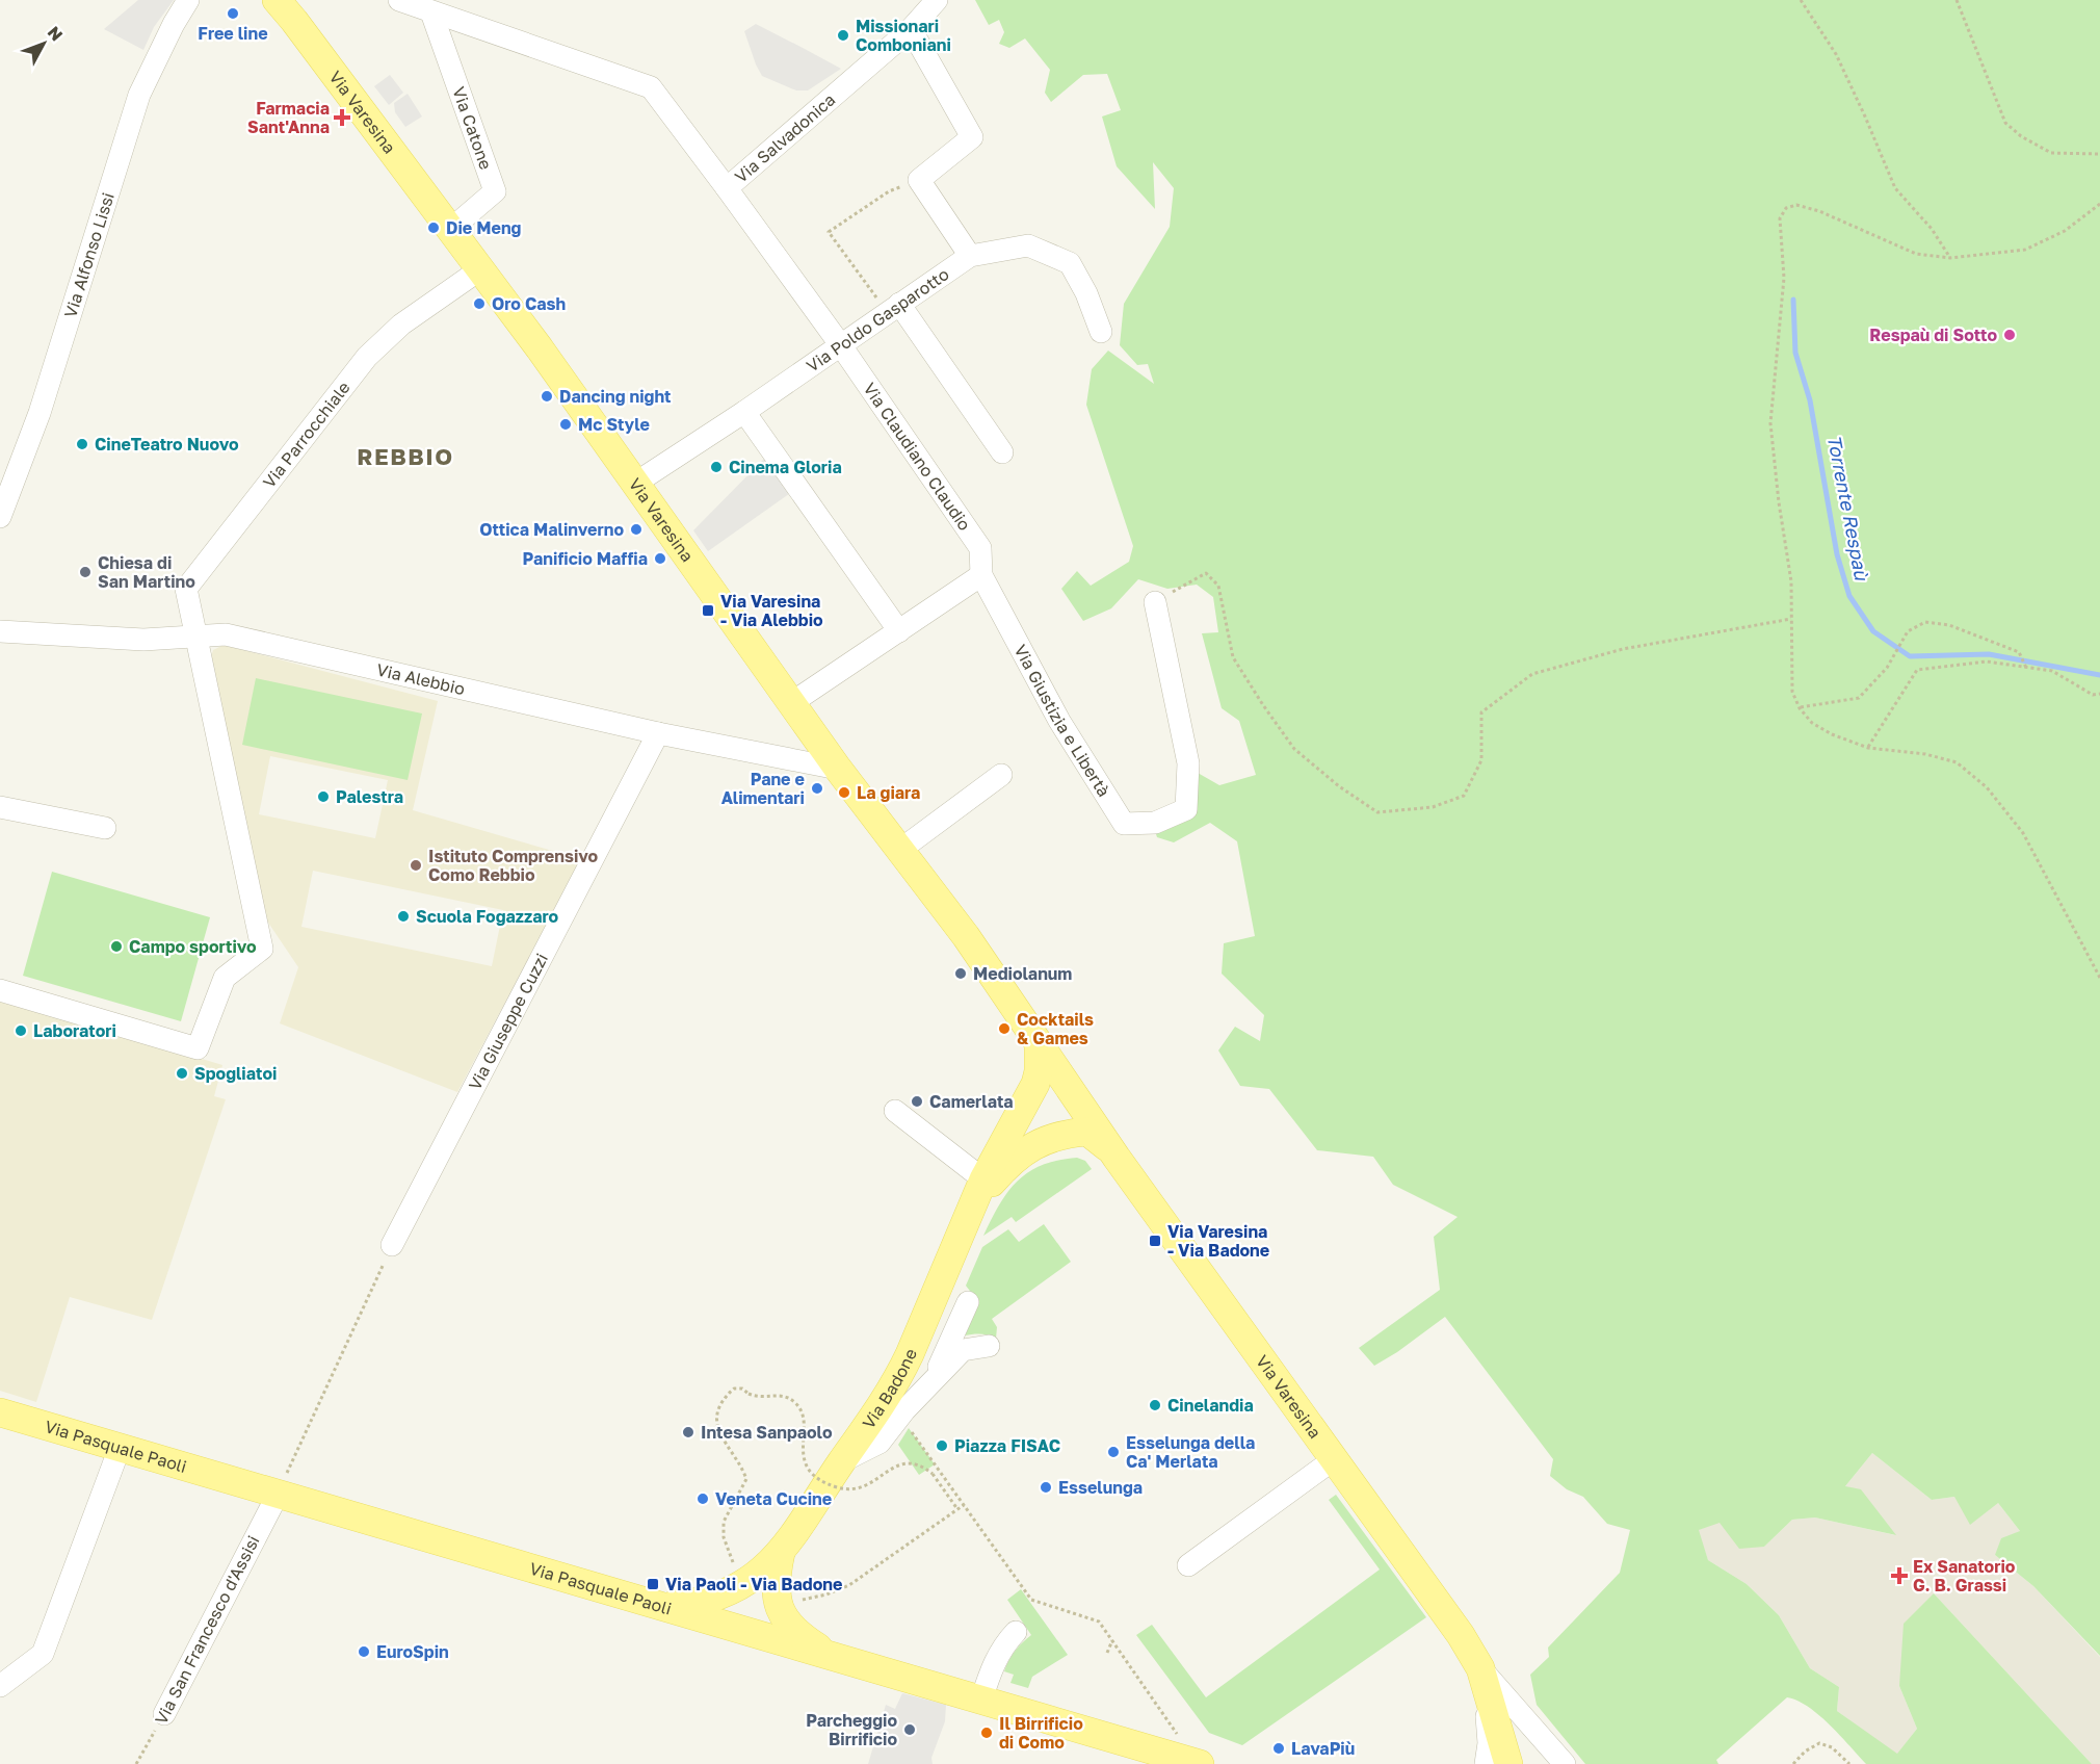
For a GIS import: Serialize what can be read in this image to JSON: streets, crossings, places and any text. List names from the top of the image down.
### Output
{
  "streets": {
    "main road": ["Via Varesina", "Via Badone", "Via Pasquale Paoli"],
    "street": [
      "Via Catone",
      "Via Salvadonica",
      "Via Alfonso Lissi",
      "Via Poldo Gasparotto",
      "Via Parrocchiale",
      "Via Claudiano Claudio",
      "Via Alebbio",
      "Via Giustizia e Libertà",
      "Via Giuseppe Cuzzi",
      "Via San Francesco d'Assisi"
    ]
  },
  "crossings": [
    ["Via Varesina", "Via Catone"],
    ["Via Varesina", "Via Poldo Gasparotto"],
    ["Via Varesina", "Via Parrocchiale"],
    ["Via Varesina", "Via Alebbio"],
    ["Via Varesina", "Via Badone"],
    ["Via Catone", "Via Salvadonica"],
    ["Via Salvadonica", "Via Claudiano Claudio"],
    ["Via Poldo Gasparotto", "Via Claudiano Claudio"],
    ["Via Parrocchiale", "Via Alebbio"],
    ["Via Claudiano Claudio", "Via Giustizia e Libertà"],
    ["Via Alebbio", "Via Giuseppe Cuzzi"],
    ["Via Badone", "Via Pasquale Paoli"],
    ["Via Pasquale Paoli", "Via San Francesco d'Assisi"]
  ],
  "districts": ["REBBIO"],
  "water": ["Torrente Respaù"],
  "places": {
    "other": [
      "Free line",
      "Missionari Comboniani",
      "Die Meng",
      "Oro Cash",
      "Respaù di Sotto",
      "Dancing night",
      "Mc Style",
      "CineTeatro Nuovo",
      "Cinema Gloria",
      "Ottica Malinverno",
      "Panificio Maffia",
      "Chiesa di San Martino",
      "Pane e Alimentari",
      "La giara",
      "Palestra",
      "Istituto Comprensivo Como Rebbio",
      "Scuola Fogazzaro",
      "Campo sportivo",
      "Mediolanum",
      "Cocktails & Games",
      "Laboratori",
      "Spogliatoi",
      "Camerlata",
      "Cinelandia",
      "Intesa Sanpaolo",
      "Piazza FISAC",
      "Esselunga della Ca' Merlata",
      "Esselunga",
      "Veneta Cucine",
      "EuroSpin",
      "Parcheggio Birrificio",
      "Il Birrificio di Como",
      "LavaPiù"
    ],
    "health": ["Farmacia Sant'Anna", "Ex Sanatorio G. B. Grassi"],
    "transit": ["Via Varesina - Via Alebbio", "Via Varesina - Via Badone", "Via Paoli - Via Badone"]
  },
  "north": "top right"
}
